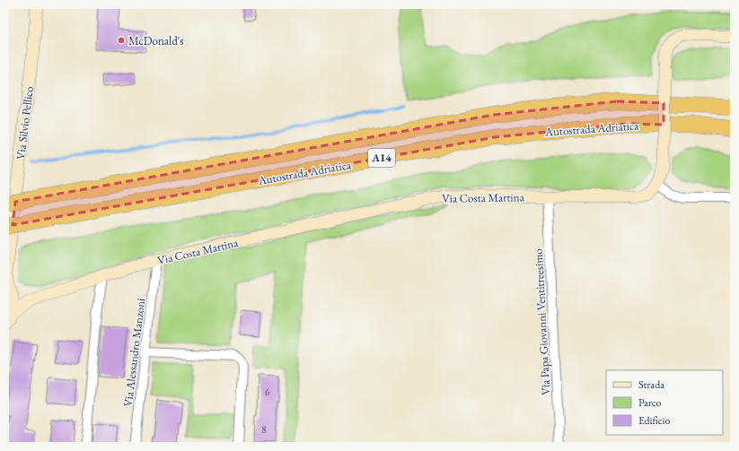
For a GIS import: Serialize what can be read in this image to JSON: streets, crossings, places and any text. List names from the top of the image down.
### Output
{
  "streets": {
    "highway": ["Autostrada Adriatica", "A14"],
    "main road": ["Via Silvio Pellico", "Via Costa Martina"],
    "street": ["Via Papa Giovanni Ventitreesimo", "Via Alessandro Manzoni"]
  },
  "crossings": [
    ["Via Silvio Pellico", "Via Costa Martina"],
    ["Via Costa Martina", "Via Papa Giovanni Ventitreesimo"],
    ["Via Costa Martina", "Via Alessandro Manzoni"]
  ],
  "places": ["McDonald's"],
  "house_numbers": ["6", "8"],
  "legend": ["Strada", "Parco", "Edificio"]
}
